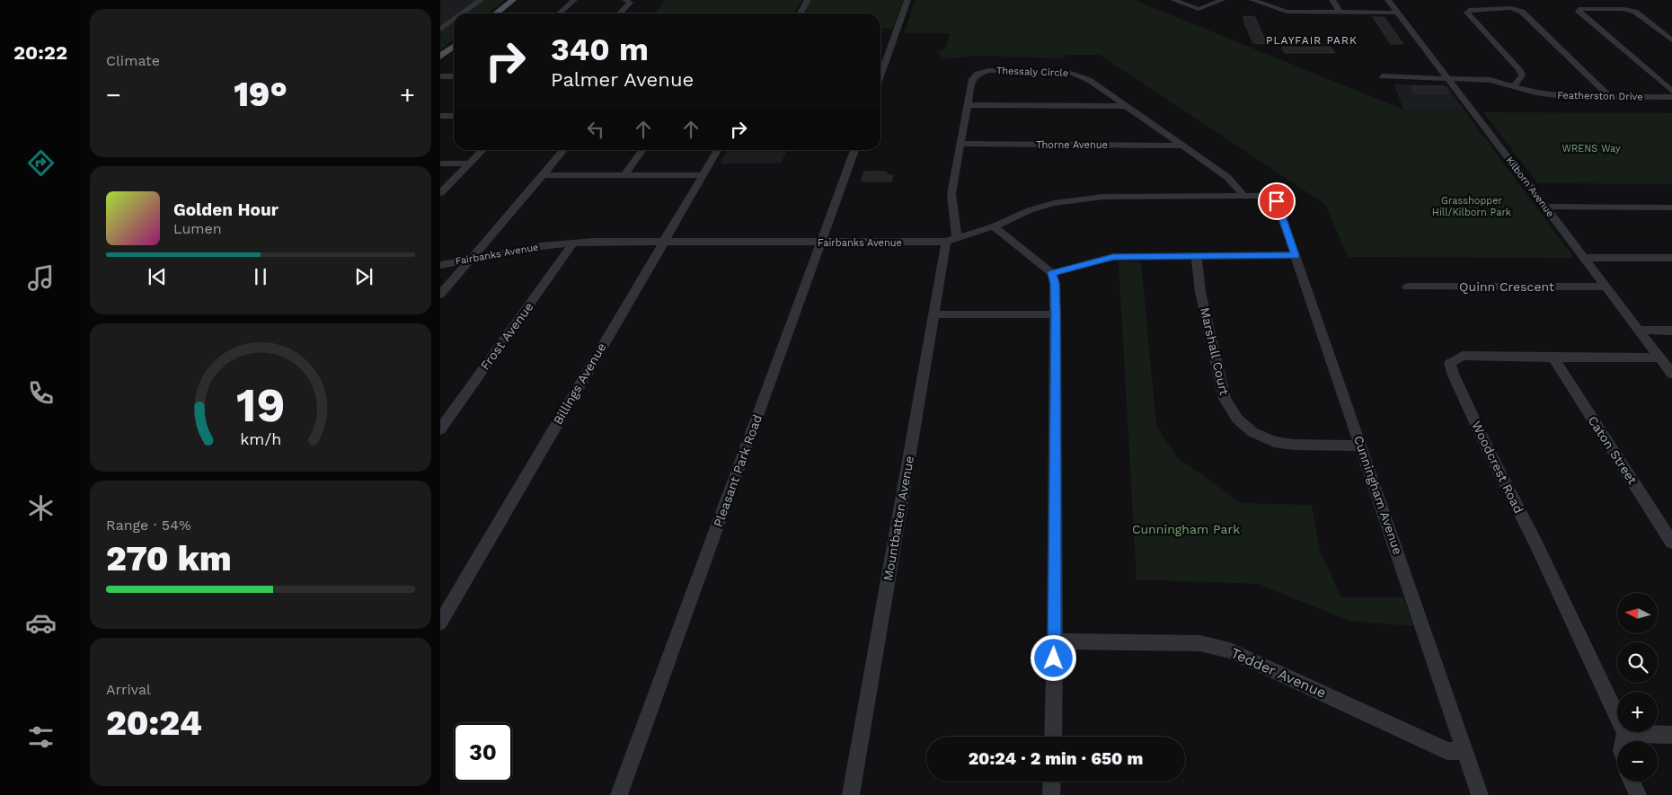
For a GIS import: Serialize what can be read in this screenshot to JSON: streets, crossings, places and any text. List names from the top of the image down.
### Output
{
  "streets": {
    "street": [
      "Thessaly Circle",
      "Featherston Drive",
      "Thorne Avenue",
      "Kilborn Avenue",
      "Fairbanks Avenue",
      "Quinn Crescent",
      "Frost Avenue",
      "Marshall Court",
      "Billings Avenue",
      "Caton Street",
      "Woodcrest Road",
      "Pleasant Park Road",
      "Cunningham Avenue",
      "Mountbatten Avenue",
      "Tedder Avenue"
    ]
  },
  "crossings": [
    ["Thessaly Circle", "Thorne Avenue"],
    ["Thessaly Circle", "Fairbanks Avenue"],
    ["Thessaly Circle", "Mountbatten Avenue"],
    ["Featherston Drive", "Kilborn Avenue"],
    ["Kilborn Avenue", "Quinn Crescent"],
    ["Kilborn Avenue", "Woodcrest Road"],
    ["Fairbanks Avenue", "Frost Avenue"],
    ["Fairbanks Avenue", "Billings Avenue"],
    ["Fairbanks Avenue", "Pleasant Park Road"],
    ["Fairbanks Avenue", "Cunningham Avenue"],
    ["Fairbanks Avenue", "Mountbatten Avenue"],
    ["Marshall Court", "Cunningham Avenue"],
    ["Caton Street", "Woodcrest Road"],
    ["Cunningham Avenue", "Tedder Avenue"]
  ],
  "districts": ["PLAYFAIR PARK"],
  "parks": ["WRENS Way", "Grasshopper Hill/Kilborn Park", "Cunningham Park"],
  "north": "left",
  "page": {
    "tabs": "20:22",
    "tile": [
      "Climate",
      ["Range · 54%", "270 km"],
      ["Arrival", "20:24"]
    ],
    "turn": ["340 m", "Palmer Avenue"],
    "heat": ["−", "19°", "+"],
    "song": ["Golden Hour", "Lumen"],
    "map_buttons": ["+", "−"],
    "limit": "30",
    "trip": "20:24 · 2 min · 650 m",
    "gauge": ["19", "km/h"]
  }
}
